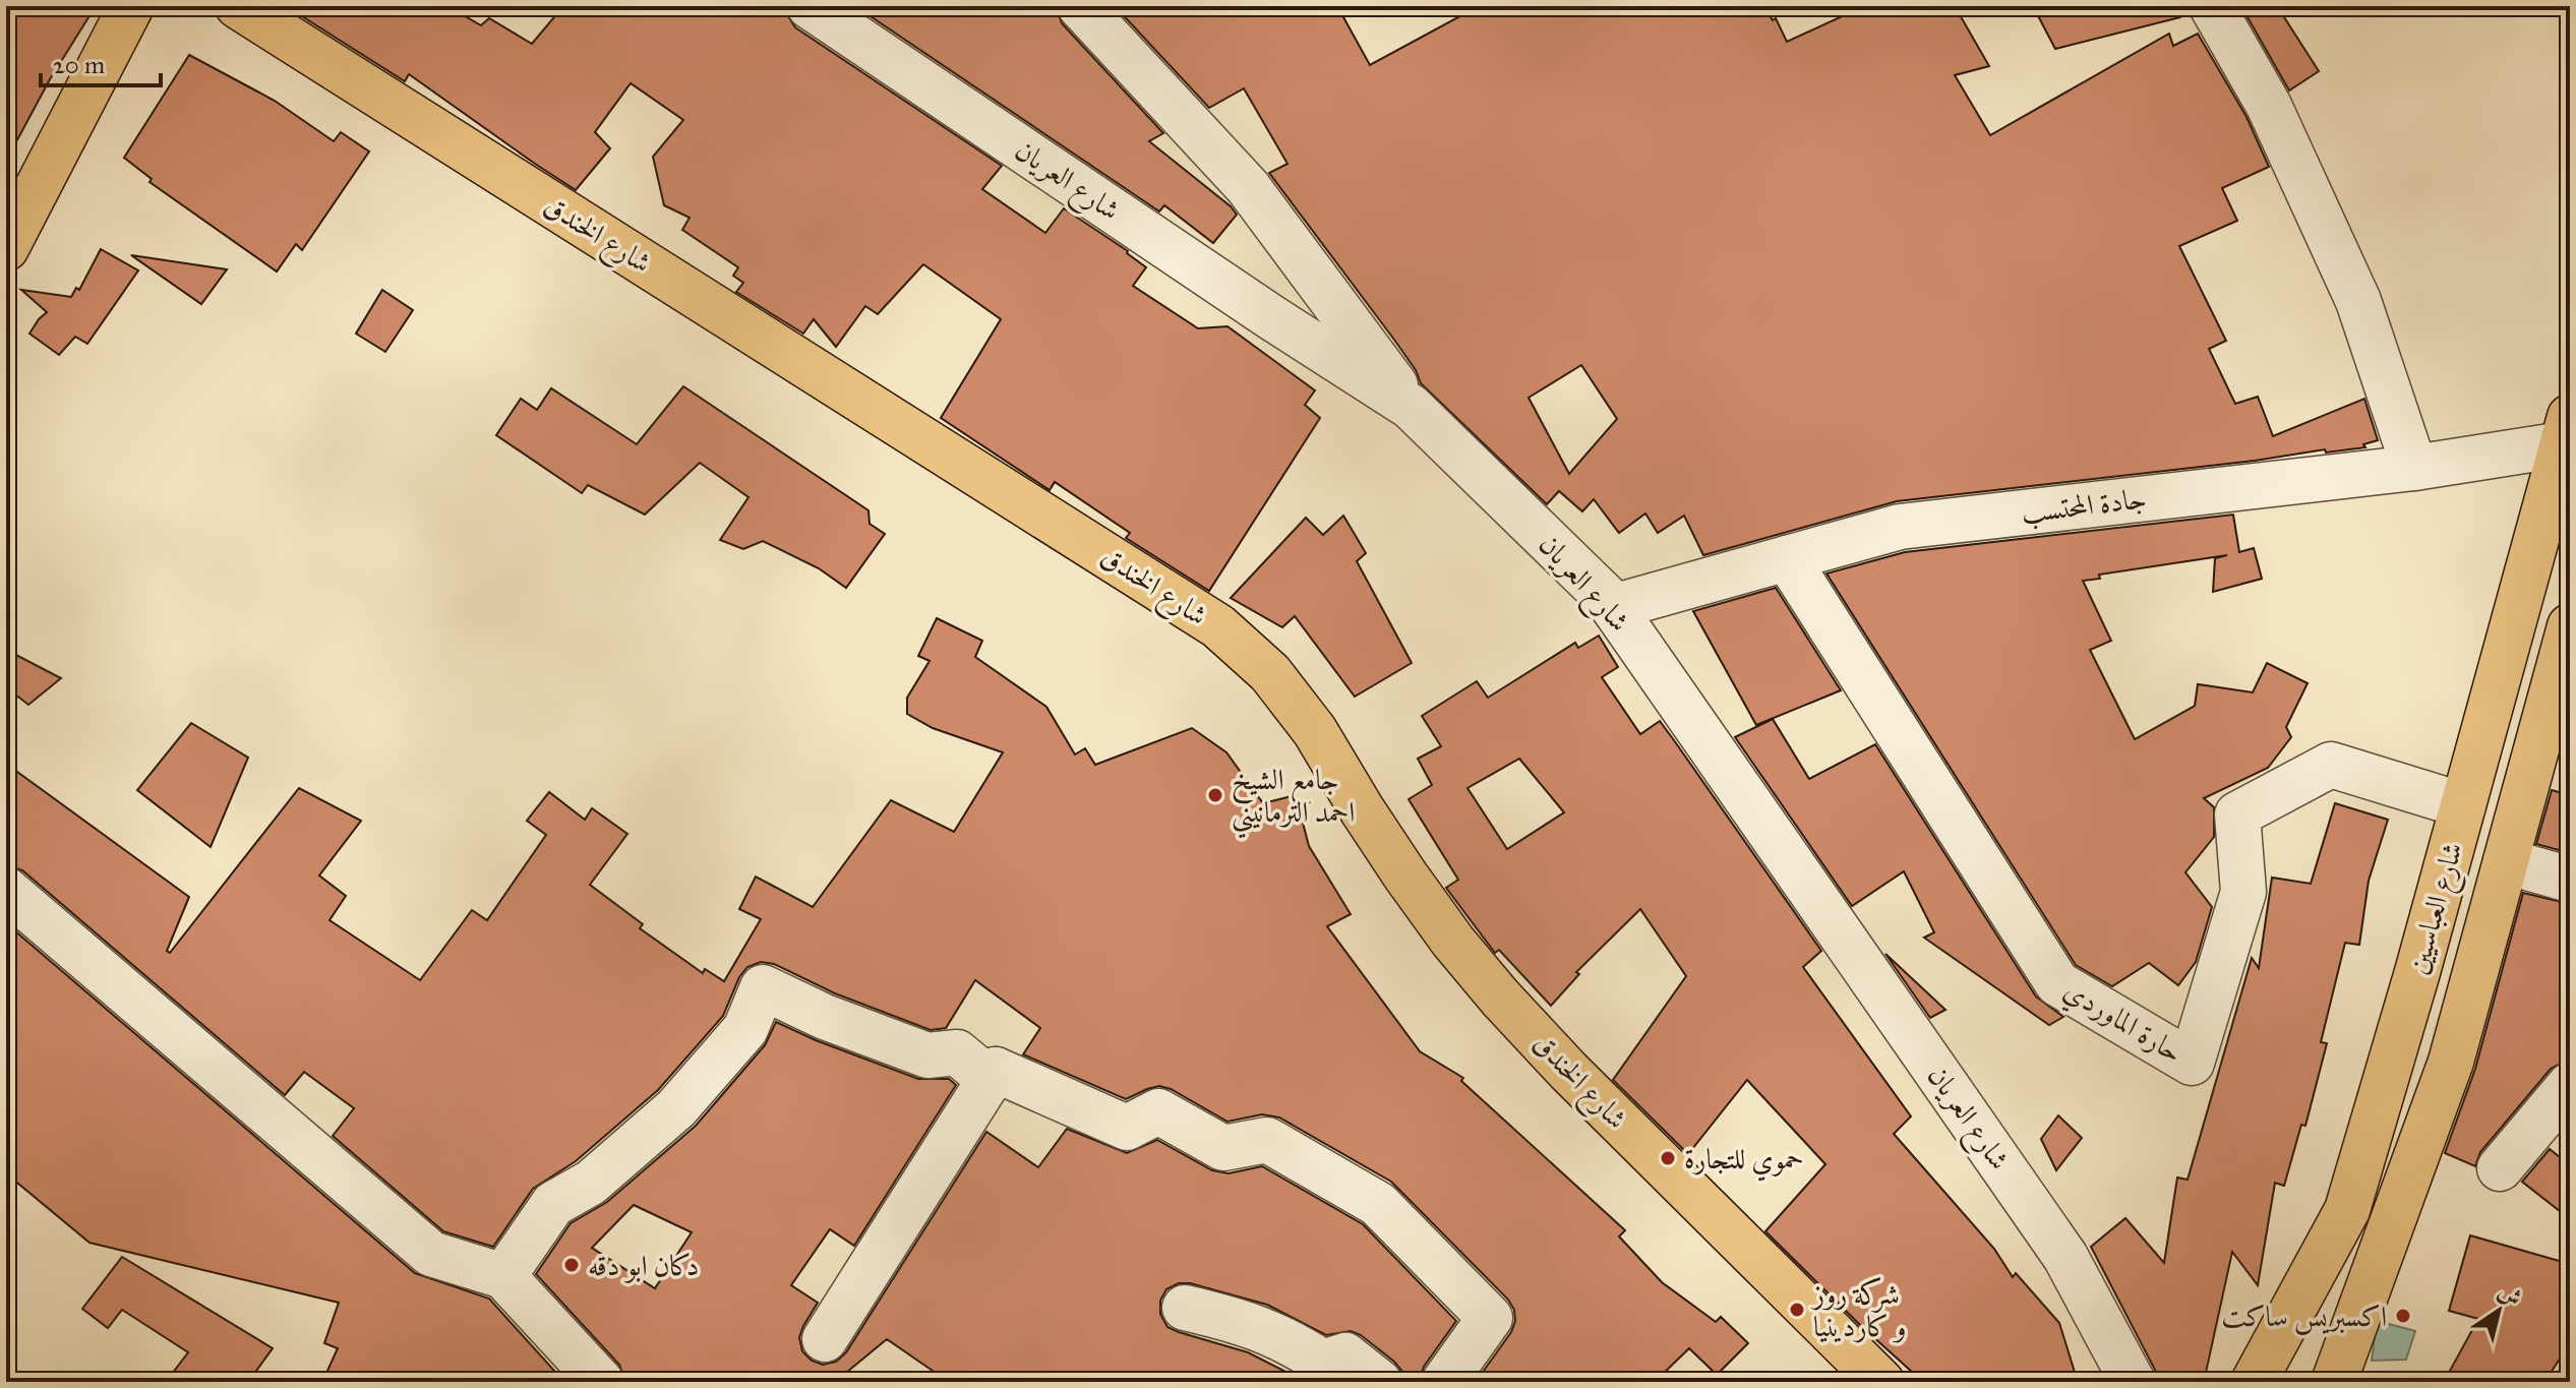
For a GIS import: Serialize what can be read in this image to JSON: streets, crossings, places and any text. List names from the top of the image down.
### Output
{
  "streets": {
    "main road": ["شارع الخندق", "شارع العباسيين"],
    "street": ["شارع العريان", "جادة المحتسب", "حارة الماوردي"]
  },
  "crossings": [
    ["شارع العريان", "جادة المحتسب"],
    ["جادة المحتسب", "شارع العباسيين"],
    ["جادة المحتسب", "حارة الماوردي"],
    ["شارع العباسيين", "حارة الماوردي"]
  ],
  "places": [
    "جامع الشيخ احمد الترمانيني",
    "حموي للتجارة",
    "دكان ابو دقه",
    "شركة روز و كاردينيا",
    "اكسبريس ساكت"
  ],
  "scale_bar": "20 m",
  "north": "top right"
}
